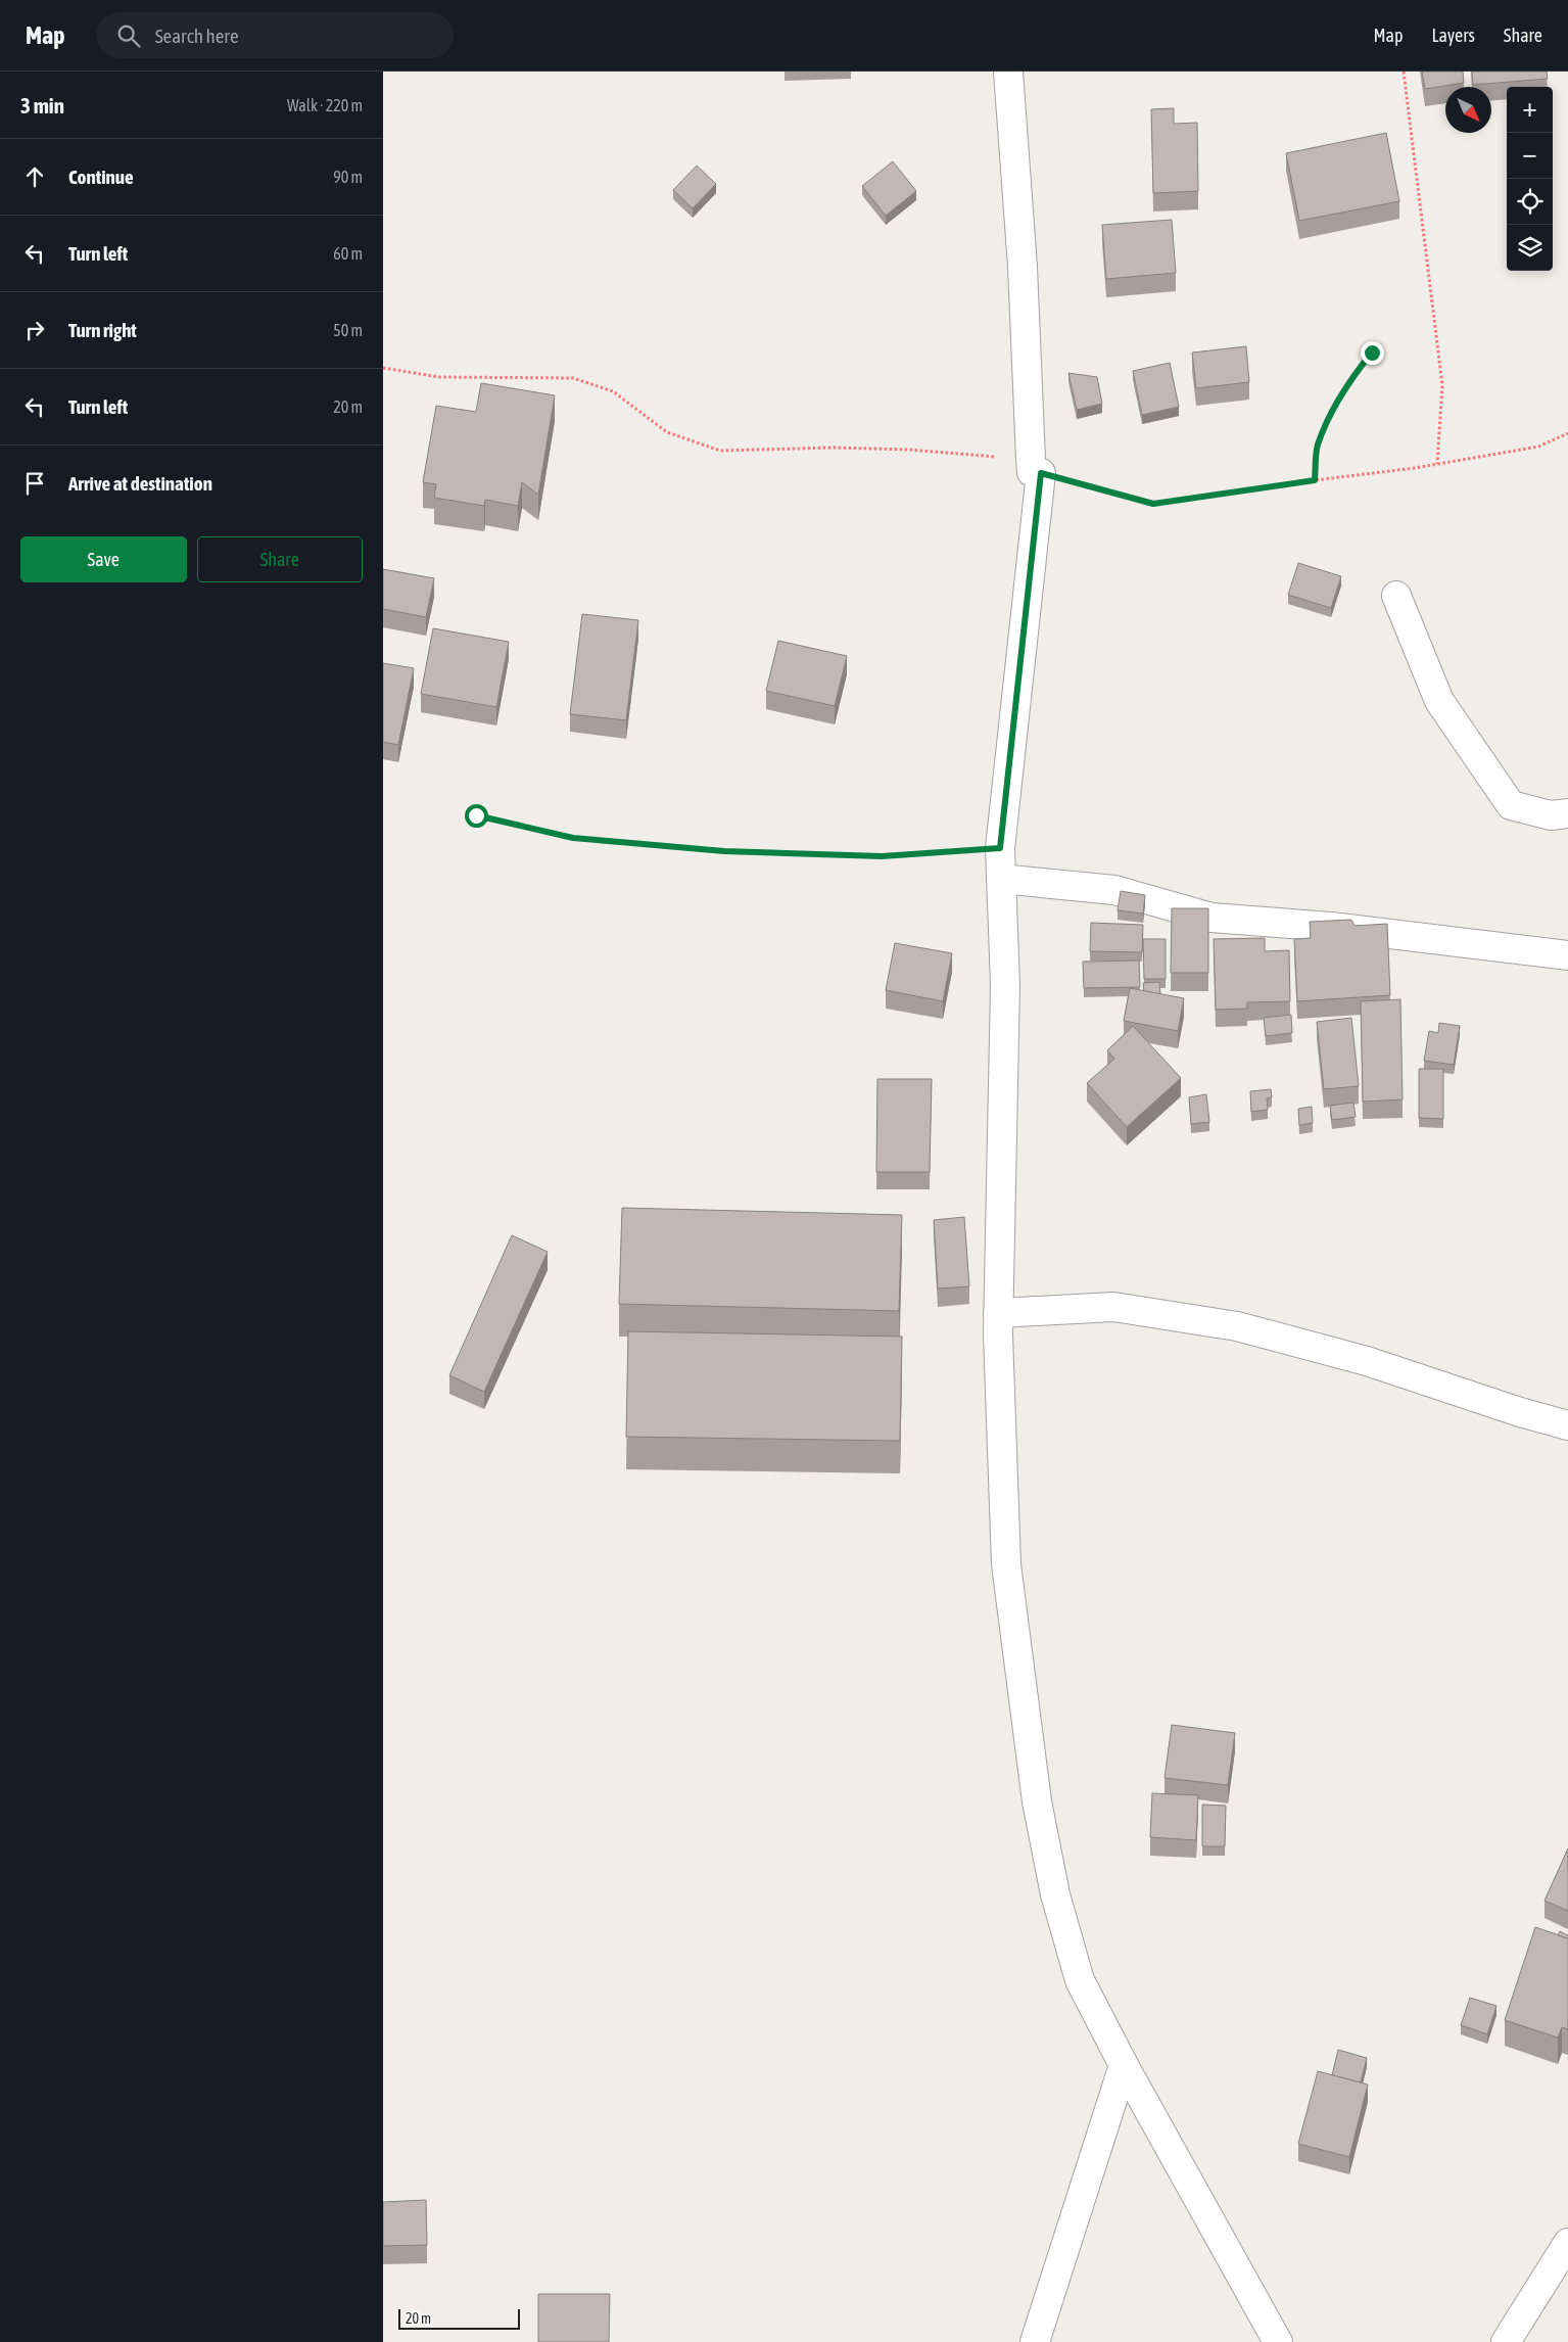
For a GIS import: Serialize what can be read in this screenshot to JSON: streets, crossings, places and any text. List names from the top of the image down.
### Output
{
  "scale_bar": "20 m",
  "north": "bottom right",
  "page": {
    "header": "Map",
    "search": "Search here",
    "nav": ["Map", "Layers", "Share"],
    "heading": ["3 min", "Walk · 220 m"],
    "map_buttons": ["+", "−"],
    "list": [
      ["Continue", "90 m"],
      ["Turn left", "60 m"],
      ["Turn right", "50 m"],
      ["Turn left", "20 m"],
      "Arrive at destination"
    ],
    "buttons": ["Save", "Share"],
    "scale": "20 m"
  }
}
